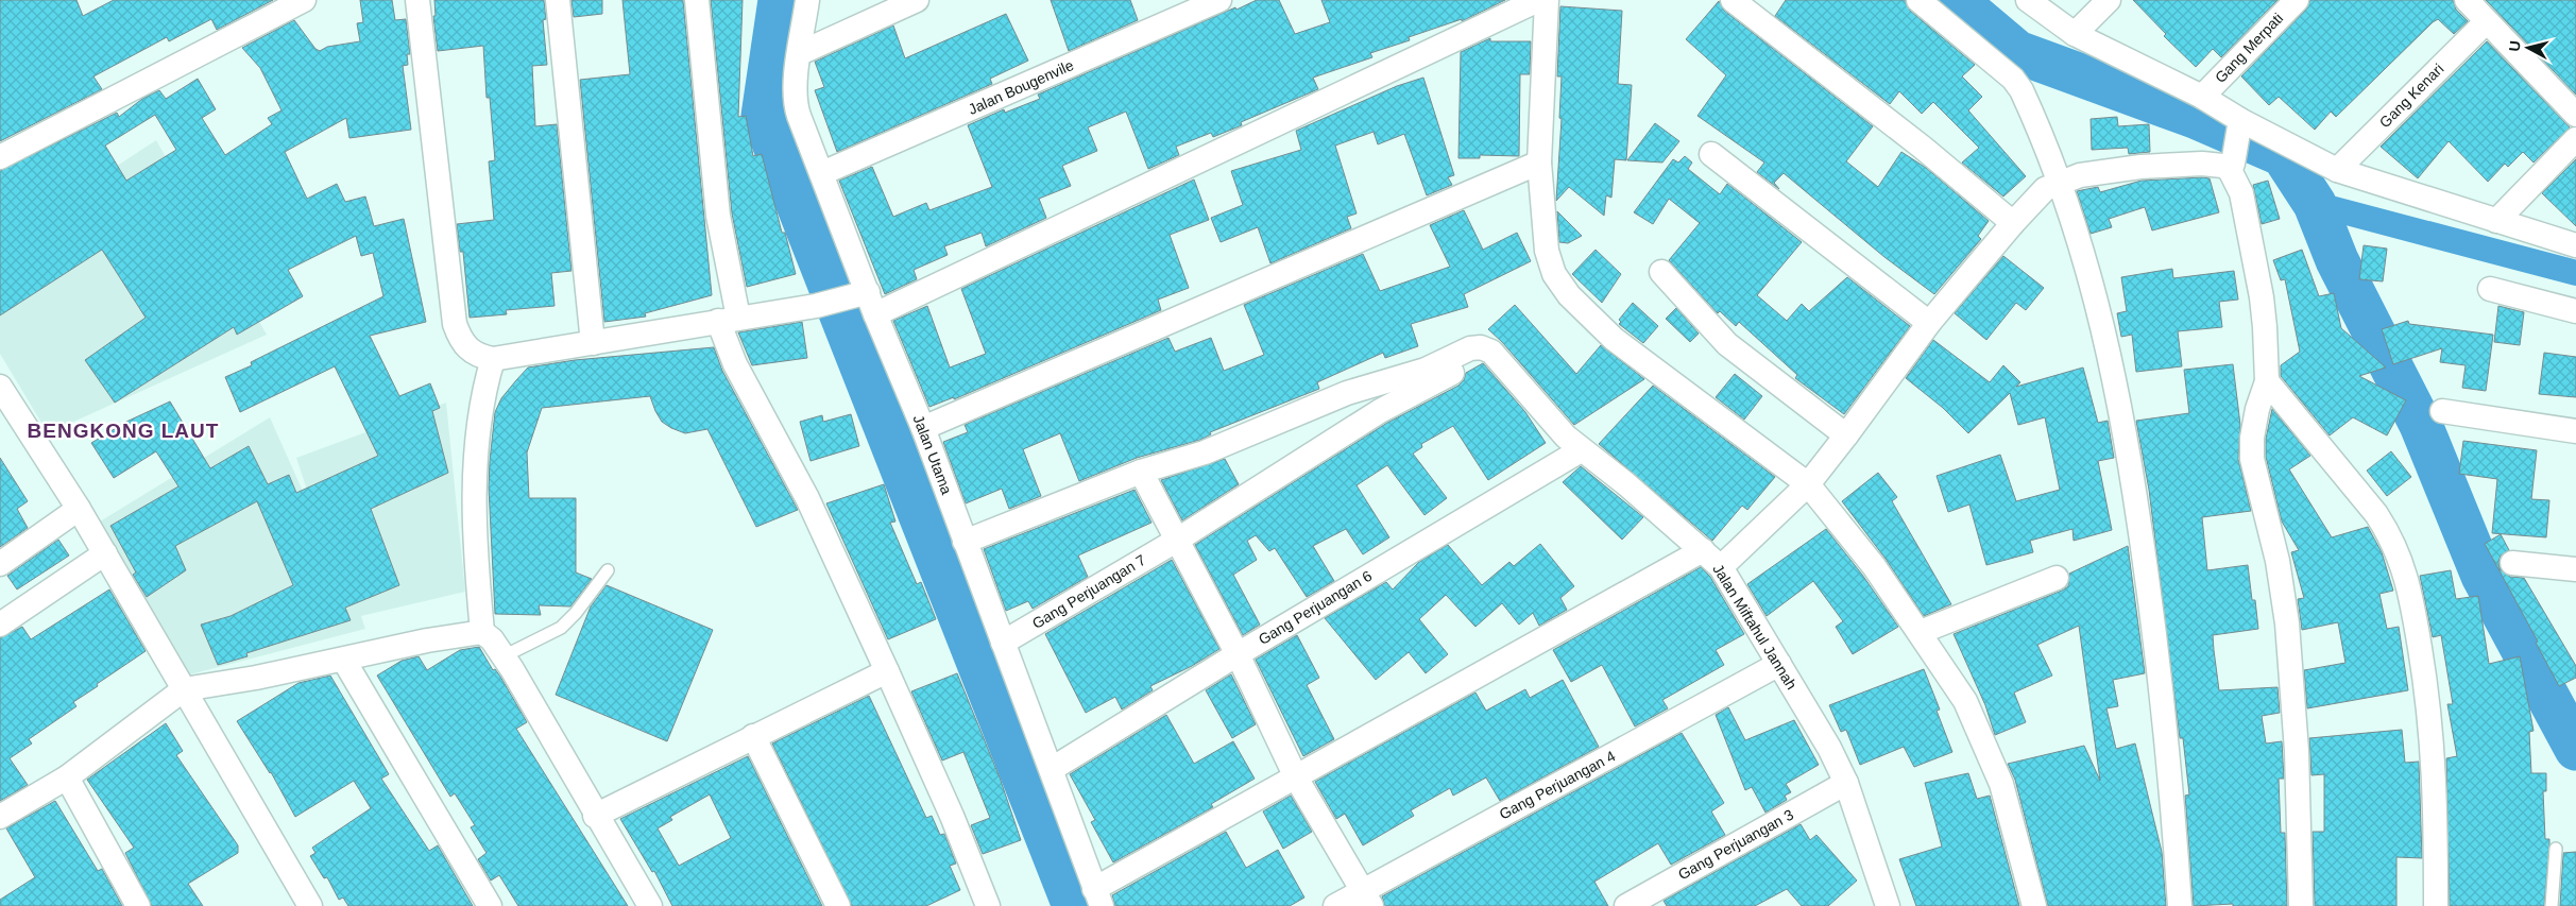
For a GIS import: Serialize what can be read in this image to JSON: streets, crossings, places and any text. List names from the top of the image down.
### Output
{
  "streets": {
    "street": [
      "Gang Merpati",
      "Jalan Bougenvile",
      "Gang Kenari",
      "Jalan Utama",
      "Gang Perjuangan 7",
      "Gang Perjuangan 6",
      "Jalan Miftahul Jannah",
      "Gang Perjuangan 4",
      "Gang Perjuangan 3"
    ]
  },
  "crossings": [
    ["Jalan Bougenvile", "Jalan Utama"],
    ["Jalan Utama", "Gang Perjuangan 7"],
    ["Jalan Utama", "Gang Perjuangan 6"],
    ["Gang Perjuangan 7", "Jalan Miftahul Jannah"],
    ["Gang Perjuangan 6", "Jalan Miftahul Jannah"],
    ["Jalan Miftahul Jannah", "Gang Perjuangan 4"],
    ["Jalan Miftahul Jannah", "Gang Perjuangan 3"]
  ],
  "districts": ["BENGKONG LAUT"],
  "north": "left"
}
